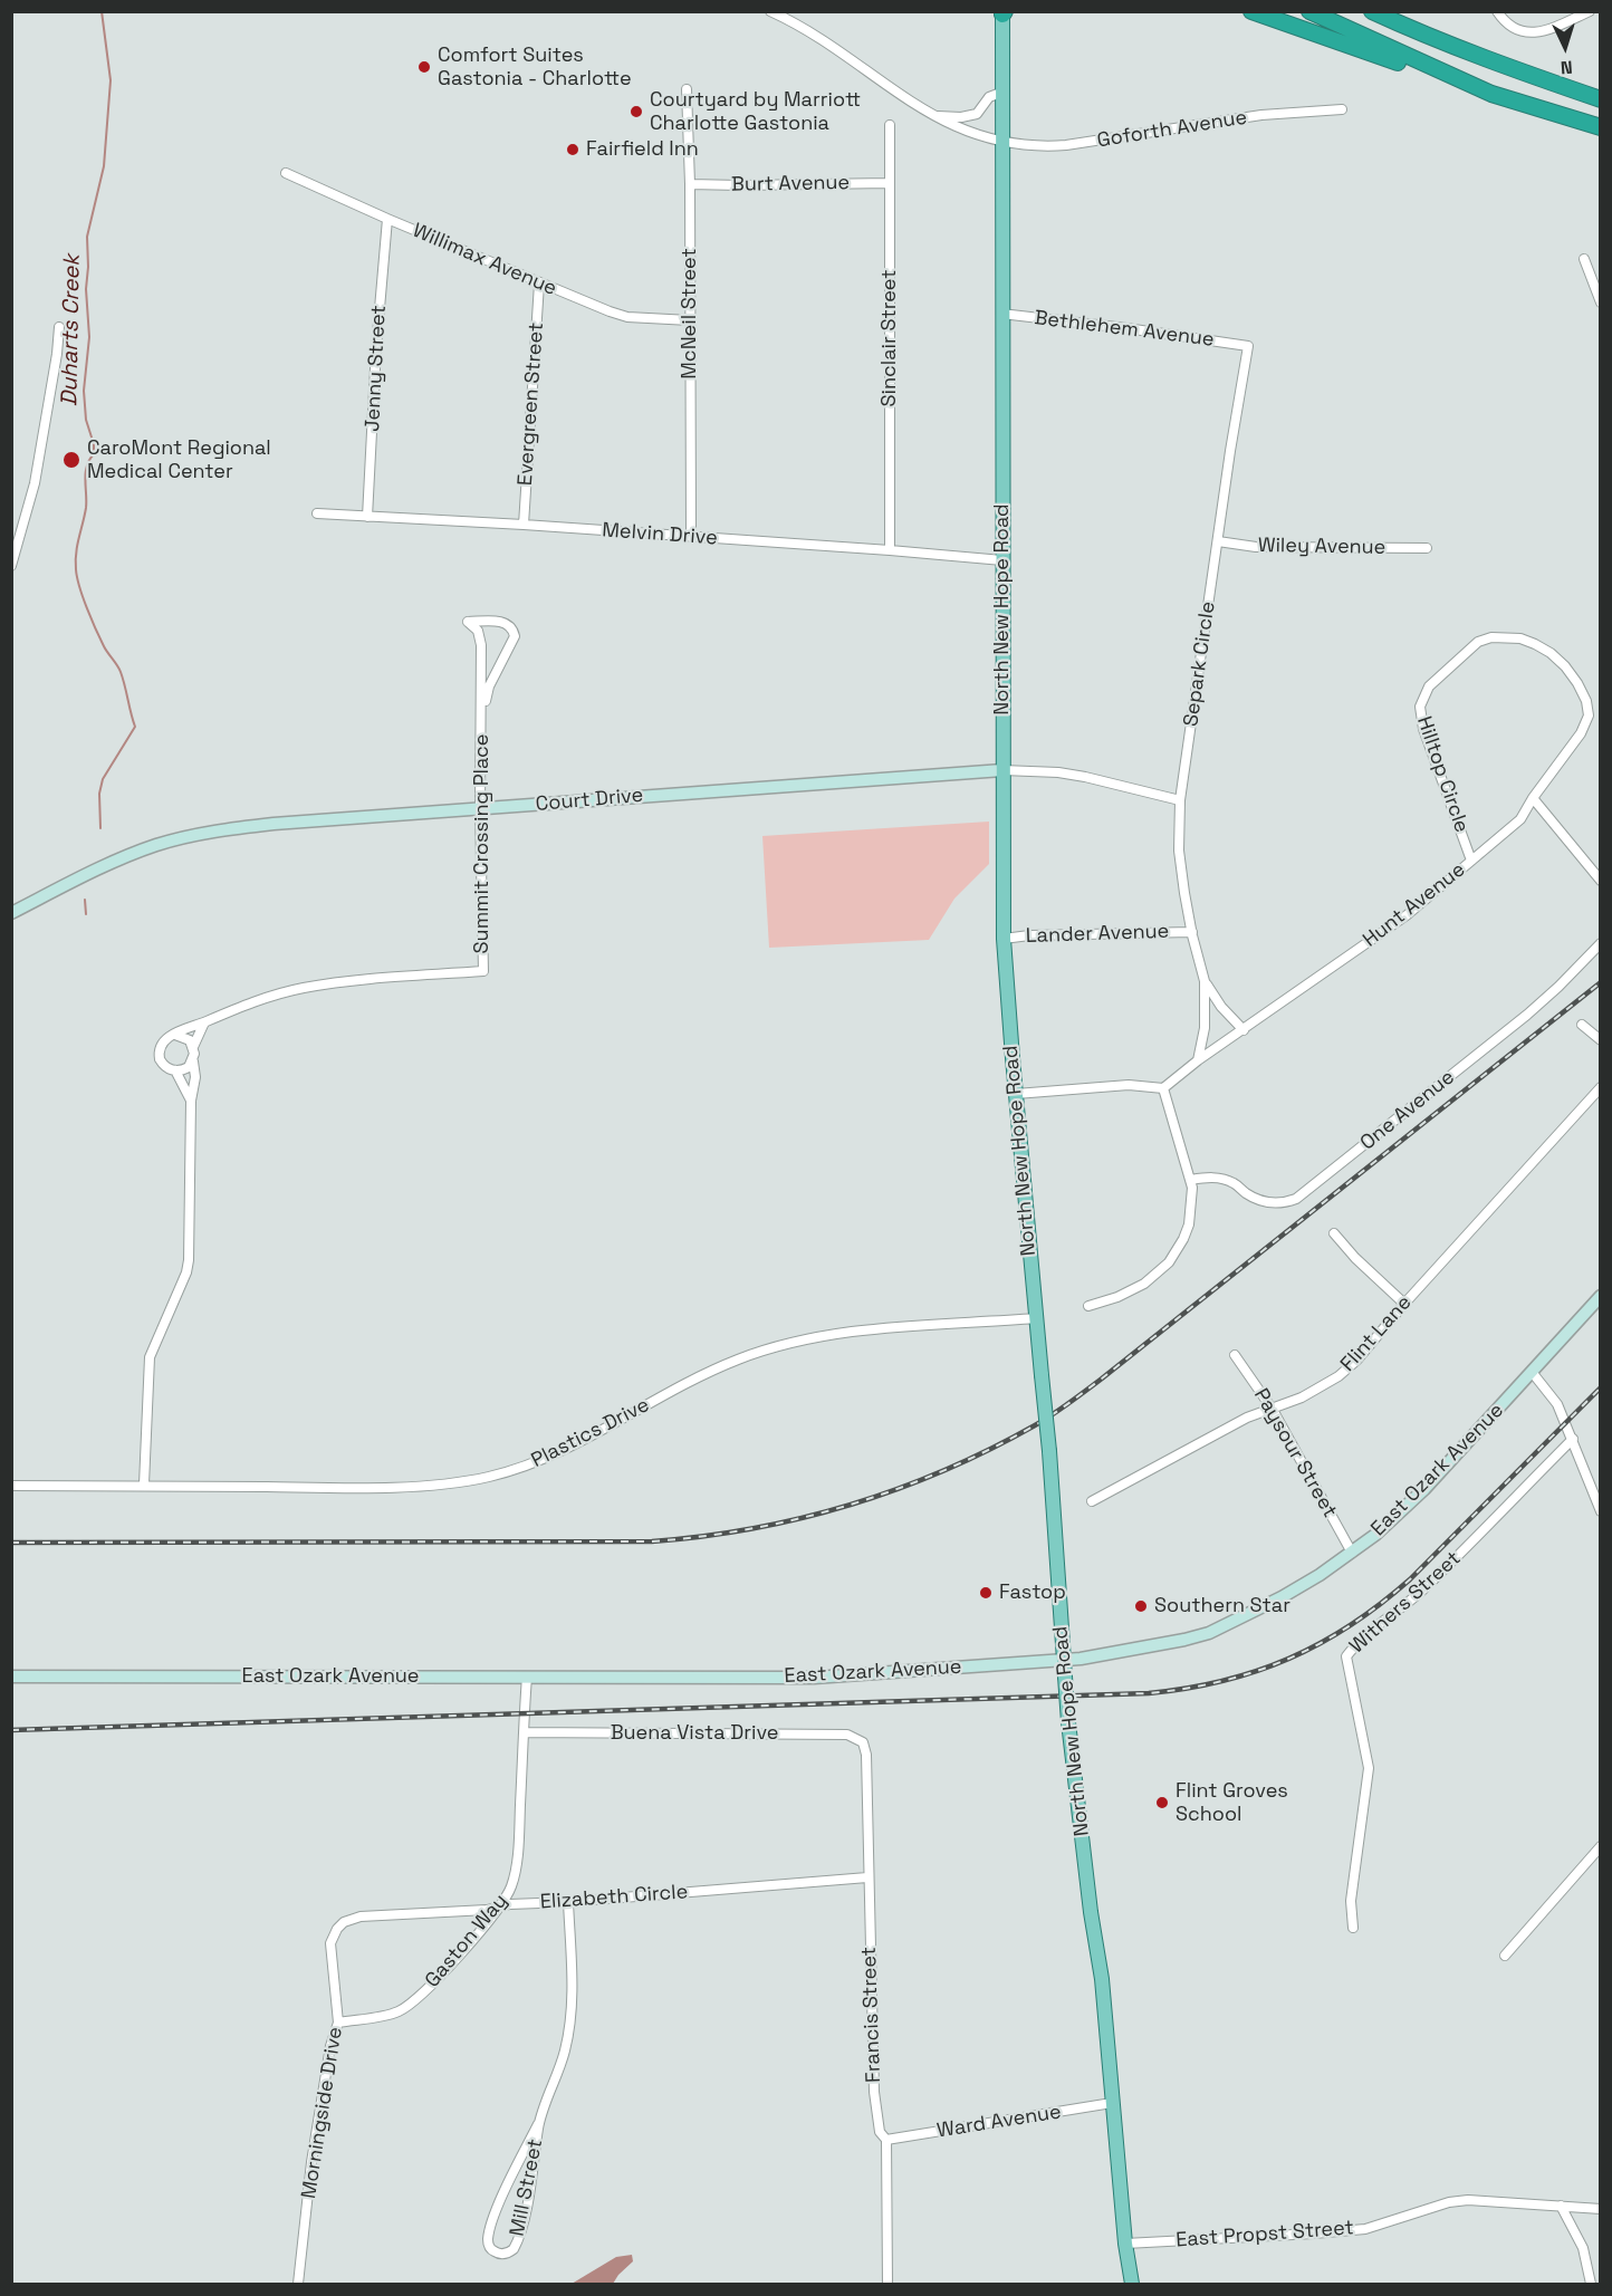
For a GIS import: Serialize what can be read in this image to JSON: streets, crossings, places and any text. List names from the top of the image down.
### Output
{
  "streets": {
    "main road": ["North New Hope Road", "Court Drive", "East Ozark Avenue"],
    "street": [
      "Goforth Avenue",
      "Burt Avenue",
      "Willimax Avenue",
      "McNeil Street",
      "Bethlehem Avenue",
      "Sinclair Street",
      "Jenny Street",
      "Evergreen Street",
      "Melvin Drive",
      "Wiley Avenue",
      "Separk Circle",
      "Hilltop Circle",
      "Summit Crossing Place",
      "Hunt Avenue",
      "Lander Avenue",
      "One Avenue",
      "Flint Lane",
      "Plastics Drive",
      "Paysour Street",
      "Withers Street",
      "Buena Vista Drive",
      "Elizabeth Circle",
      "Gaston Way",
      "Francis Street",
      "Morningside Drive",
      "Ward Avenue",
      "Mill Street",
      "East Propst Street"
    ]
  },
  "crossings": [
    ["Goforth Avenue", "North New Hope Road"],
    ["Burt Avenue", "McNeil Street"],
    ["Burt Avenue", "Sinclair Street"],
    ["Willimax Avenue", "McNeil Street"],
    ["Willimax Avenue", "Jenny Street"],
    ["Willimax Avenue", "Evergreen Street"],
    ["McNeil Street", "Melvin Drive"],
    ["Bethlehem Avenue", "North New Hope Road"],
    ["Bethlehem Avenue", "Separk Circle"],
    ["Sinclair Street", "Melvin Drive"],
    ["Jenny Street", "Melvin Drive"],
    ["Evergreen Street", "Melvin Drive"],
    ["Melvin Drive", "North New Hope Road"],
    ["Wiley Avenue", "Separk Circle"],
    ["North New Hope Road", "Court Drive"],
    ["North New Hope Road", "Lander Avenue"],
    ["North New Hope Road", "Plastics Drive"],
    ["North New Hope Road", "East Ozark Avenue"],
    ["North New Hope Road", "Ward Avenue"],
    ["North New Hope Road", "East Propst Street"],
    ["Separk Circle", "Court Drive"],
    ["Separk Circle", "Hunt Avenue"],
    ["Separk Circle", "Lander Avenue"],
    ["Hilltop Circle", "Hunt Avenue"],
    ["Court Drive", "Summit Crossing Place"],
    ["Flint Lane", "Paysour Street"],
    ["Paysour Street", "East Ozark Avenue"],
    ["East Ozark Avenue", "Gaston Way"],
    ["Buena Vista Drive", "Gaston Way"],
    ["Buena Vista Drive", "Francis Street"],
    ["Elizabeth Circle", "Gaston Way"],
    ["Elizabeth Circle", "Francis Street"],
    ["Elizabeth Circle", "Morningside Drive"],
    ["Elizabeth Circle", "Mill Street"],
    ["Gaston Way", "Morningside Drive"],
    ["Francis Street", "Ward Avenue"]
  ],
  "water": ["Duharts Creek"],
  "places": [
    "Comfort Suites Gastonia - Charlotte",
    "Courtyard by Marriott Charlotte Gastonia",
    "Fairfield Inn",
    "CaroMont Regional Medical Center",
    "Fastop",
    "Southern Star",
    "Flint Groves School"
  ],
  "north": "bottom"
}
